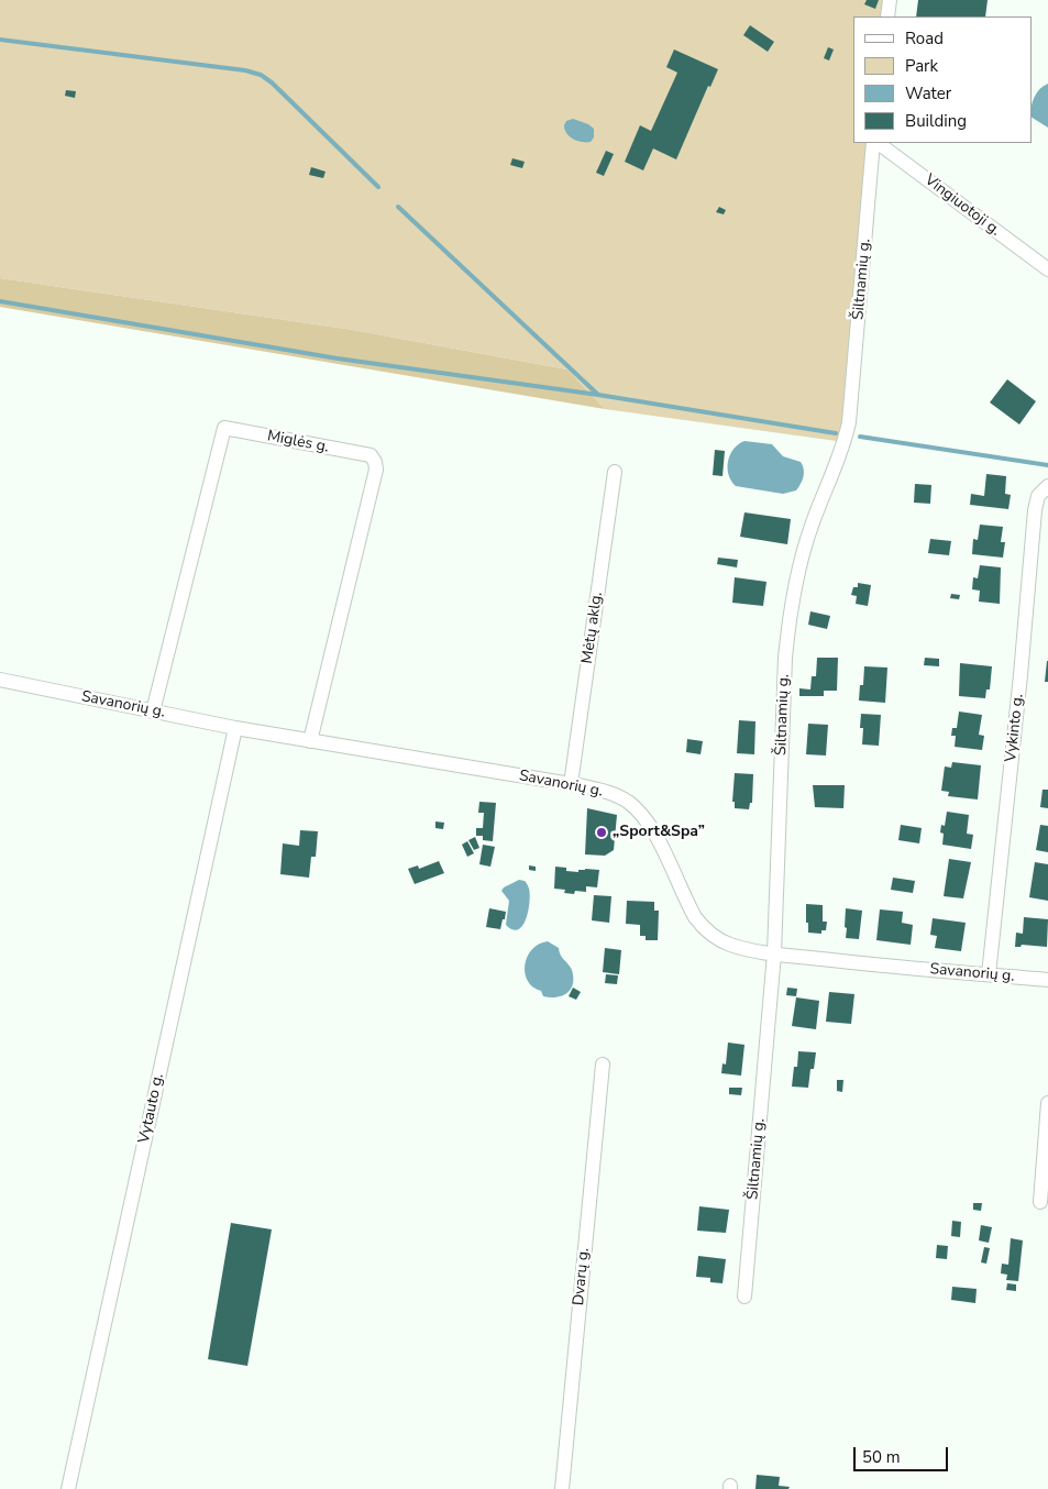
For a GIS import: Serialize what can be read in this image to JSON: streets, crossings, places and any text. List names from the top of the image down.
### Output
{
  "streets": {
    "street": [
      "Vingiuotoji g.",
      "Šiltnamių g.",
      "Miglės g.",
      "Mėtų aklg.",
      "Savanorių g.",
      "Vykinto g.",
      "Vytauto g.",
      "Dvarų g."
    ]
  },
  "crossings": [
    ["Šiltnamių g.", "Savanorių g."],
    ["Miglės g.", "Savanorių g."],
    ["Mėtų aklg.", "Savanorių g."],
    ["Savanorių g.", "Vykinto g."],
    ["Savanorių g.", "Vytauto g."]
  ],
  "places": ["„Sport&Spa”"],
  "legend": [
    "Road",
    "Park",
    "Water",
    "Building"
  ],
  "scale_bar": "50 m"
}
